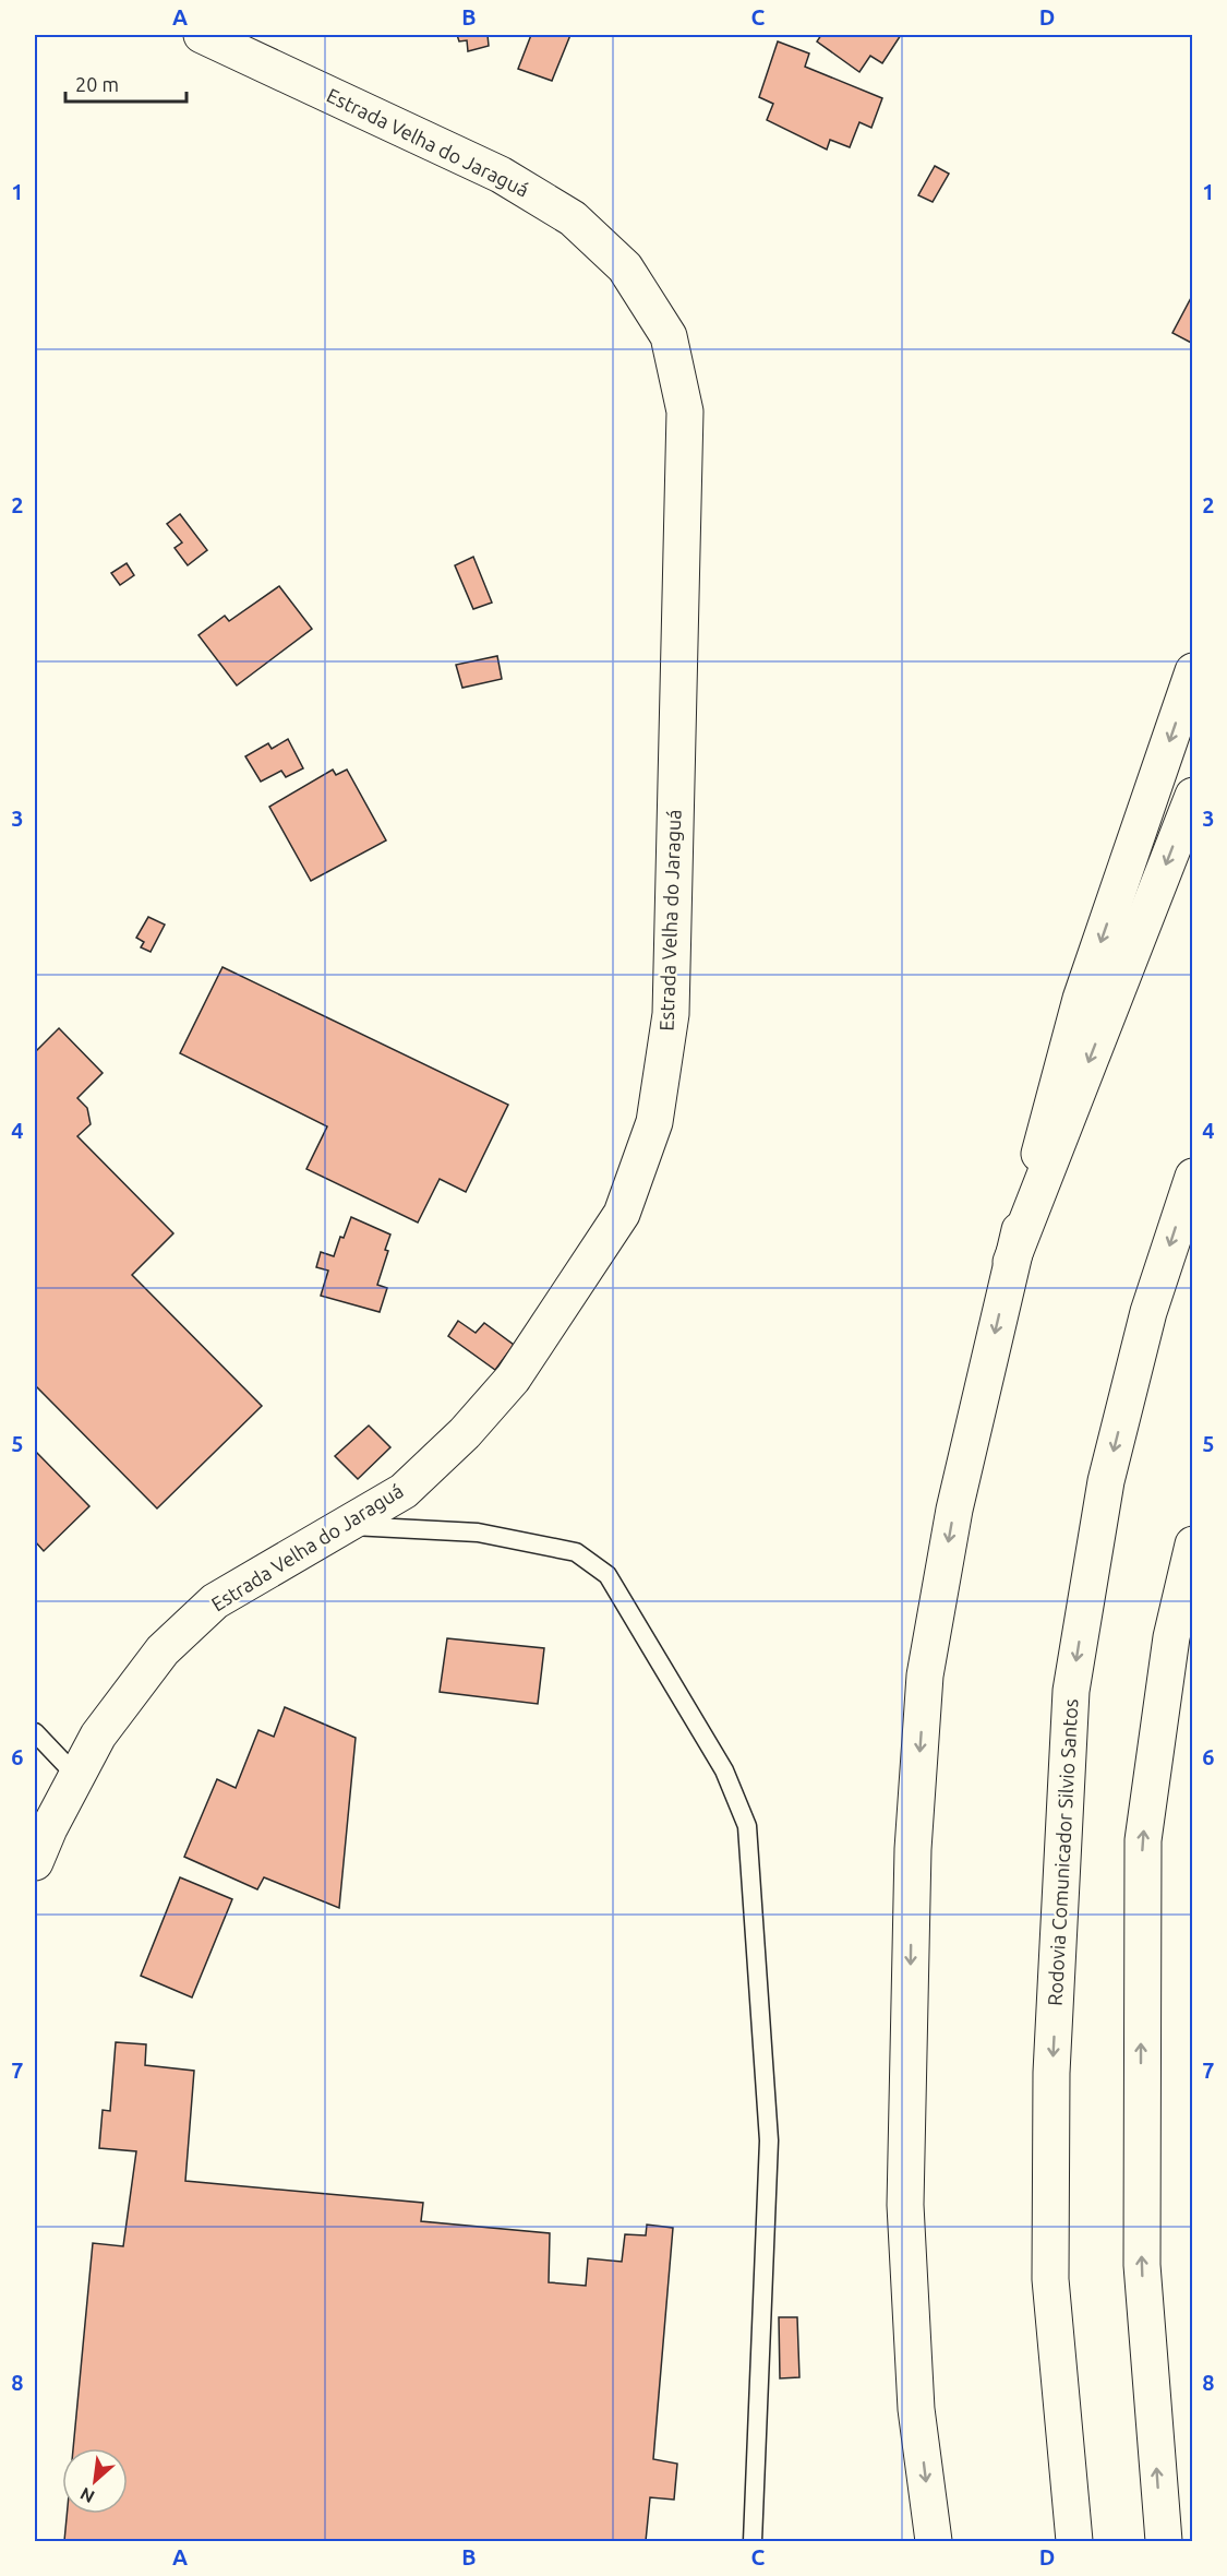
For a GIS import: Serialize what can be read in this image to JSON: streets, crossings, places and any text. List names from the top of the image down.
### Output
{
  "streets": {
    "main road": ["Estrada Velha do Jaraguá", "Rodovia Comunicador Silvio Santos"]
  },
  "scale_bar": "20 m",
  "north": "bottom left",
  "grid": {
    "columns": [
      "A",
      "B",
      "C",
      "D"
    ],
    "rows": [
      "1",
      "2",
      "3",
      "4",
      "5",
      "6",
      "7",
      "8"
    ]
  }
}
